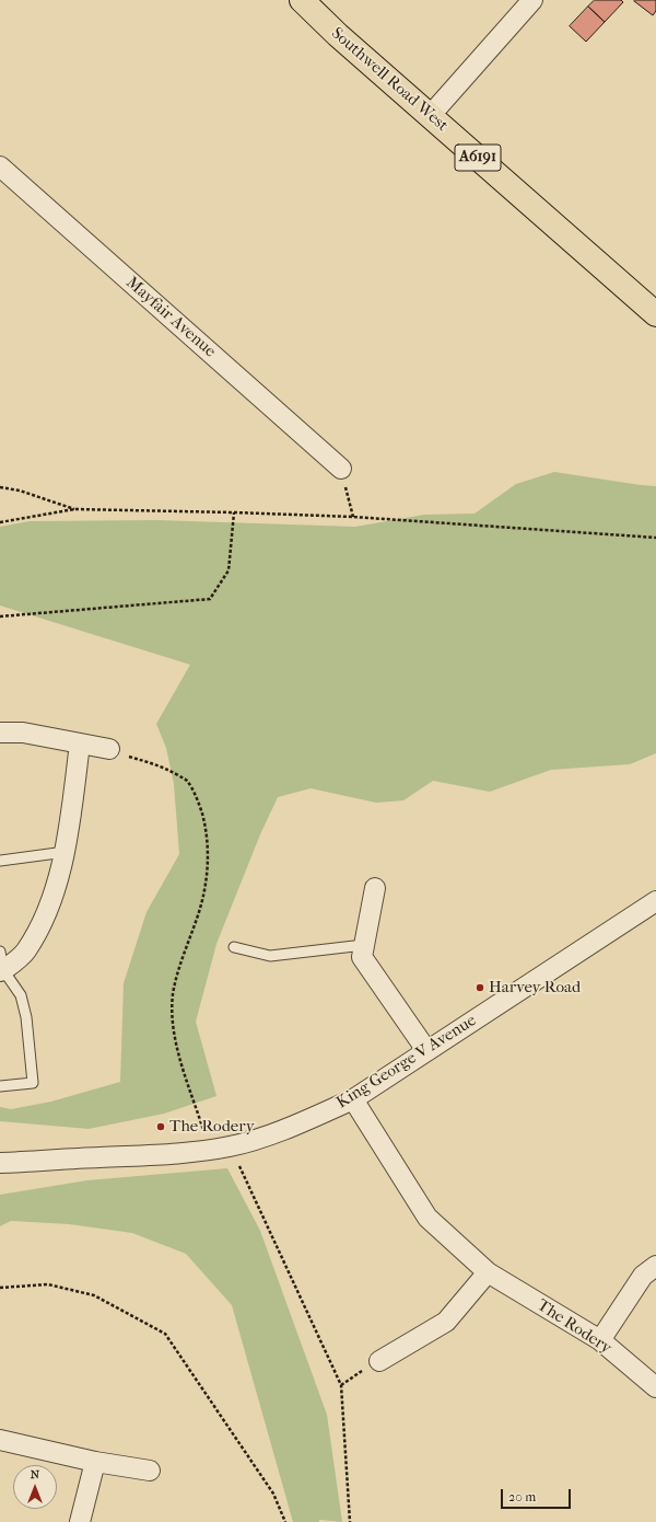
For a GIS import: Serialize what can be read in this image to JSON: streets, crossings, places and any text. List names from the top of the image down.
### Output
{
  "streets": {
    "main road": ["Southwell Road West", "A6191"],
    "street": ["Mayfair Avenue", "King George V Avenue", "The Rodery"]
  },
  "crossings": [
    ["King George V Avenue", "The Rodery"]
  ],
  "places": ["Harvey Road", "The Rodery"],
  "scale_bar": "20 m",
  "north": "top"
}
